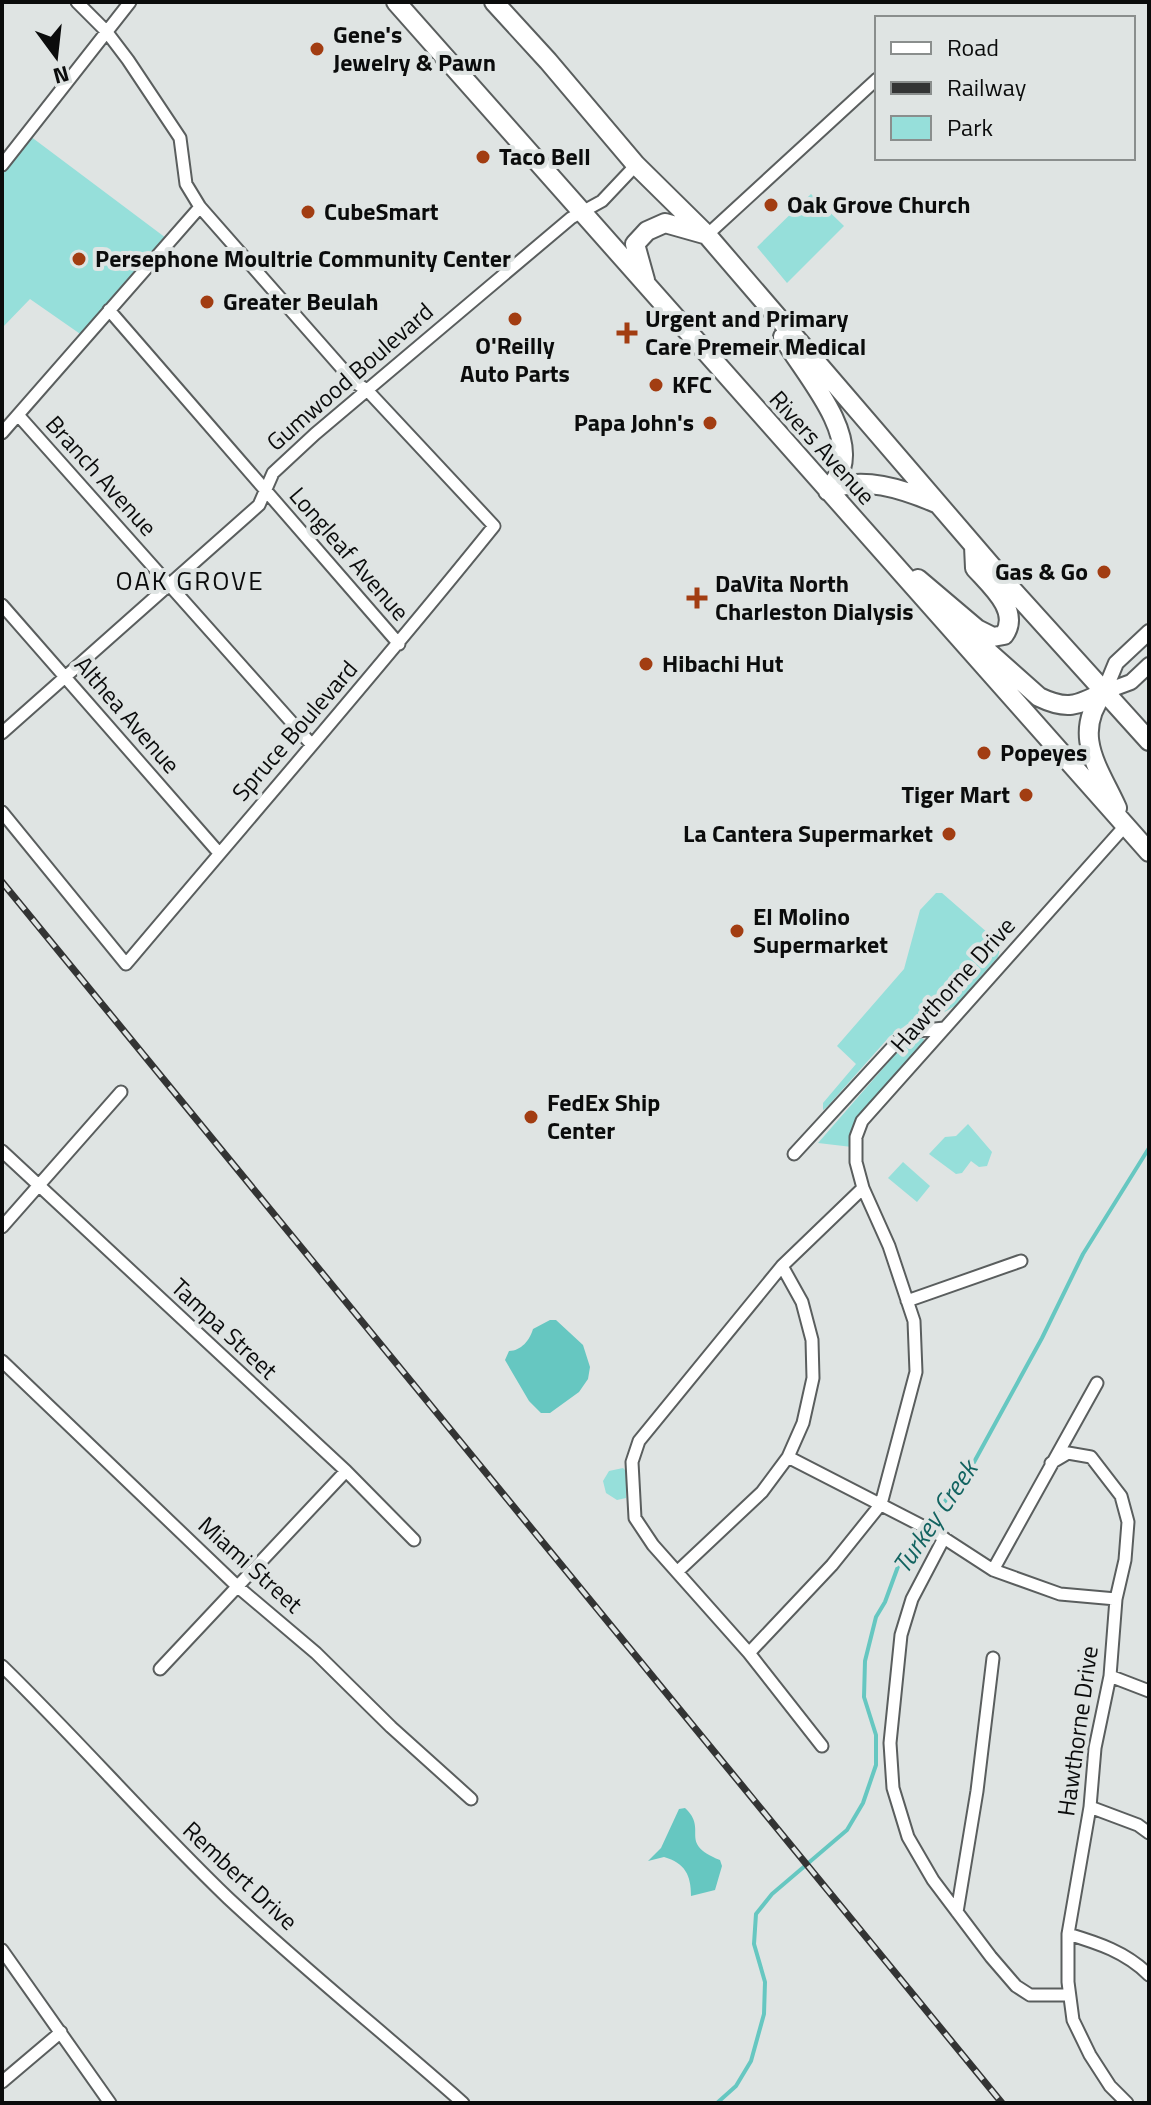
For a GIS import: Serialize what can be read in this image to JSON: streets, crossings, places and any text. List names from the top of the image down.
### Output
{
  "streets": {
    "main road": ["Rivers Avenue"],
    "street": [
      "Gumwood Boulevard",
      "Branch Avenue",
      "Longleaf Avenue",
      "Althea Avenue",
      "Spruce Boulevard",
      "Hawthorne Drive",
      "Tampa Street",
      "Miami Street",
      "Rembert Drive"
    ]
  },
  "crossings": [
    ["Gumwood Boulevard", "Rivers Avenue"],
    ["Gumwood Boulevard", "Branch Avenue"],
    ["Gumwood Boulevard", "Longleaf Avenue"],
    ["Gumwood Boulevard", "Althea Avenue"],
    ["Gumwood Boulevard", "Spruce Boulevard"],
    ["Rivers Avenue", "Hawthorne Drive"],
    ["Branch Avenue", "Spruce Boulevard"],
    ["Longleaf Avenue", "Spruce Boulevard"],
    ["Althea Avenue", "Spruce Boulevard"]
  ],
  "districts": ["OAK GROVE"],
  "water": ["Turkey Creek"],
  "places": {
    "other": [
      "Gene's Jewelry & Pawn",
      "Taco Bell",
      "Oak Grove Church",
      "CubeSmart",
      "Persephone Moultrie Community Center",
      "Greater Beulah",
      "O'Reilly Auto Parts",
      "KFC",
      "Papa John's",
      "Gas & Go",
      "Hibachi Hut",
      "Popeyes",
      "Tiger Mart",
      "La Cantera Supermarket",
      "El Molino Supermarket",
      "FedEx Ship Center"
    ],
    "health": ["Urgent and Primary Care Premeir Medical", "DaVita North Charleston Dialysis"]
  },
  "legend": ["Road", "Railway", "Park"],
  "north": "bottom"
}
